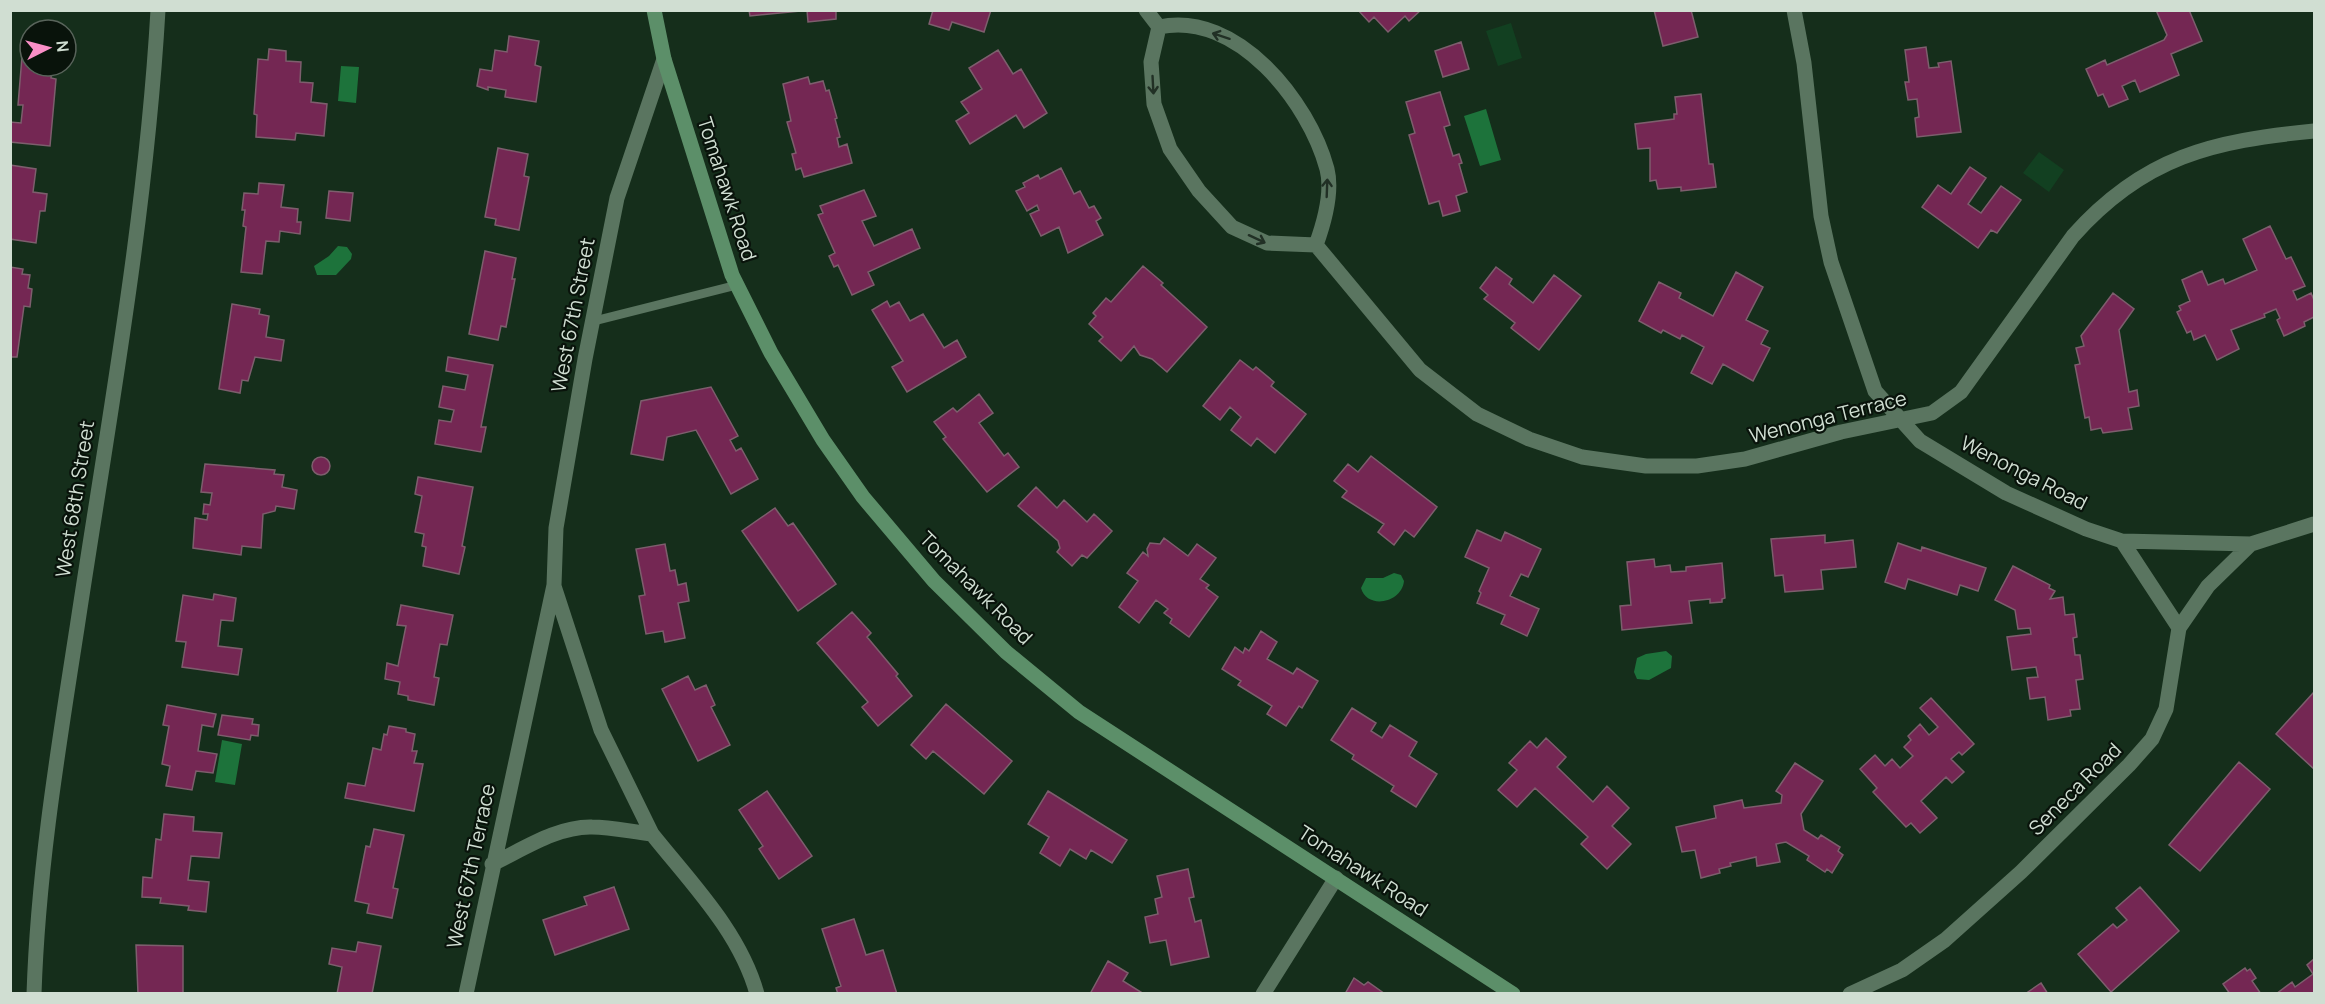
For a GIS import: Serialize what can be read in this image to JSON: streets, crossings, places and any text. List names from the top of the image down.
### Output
{
  "streets": {
    "street": [
      "Tomahawk Road",
      "West 67th Street",
      "Wenonga Terrace",
      "Wenonga Road",
      "West 68th Street",
      "Seneca Road",
      "West 67th Terrace"
    ]
  },
  "crossings": [
    ["Tomahawk Road", "West 67th Street"],
    ["West 67th Street", "West 67th Terrace"],
    ["Wenonga Terrace", "Wenonga Road"]
  ],
  "north": "right"
}
